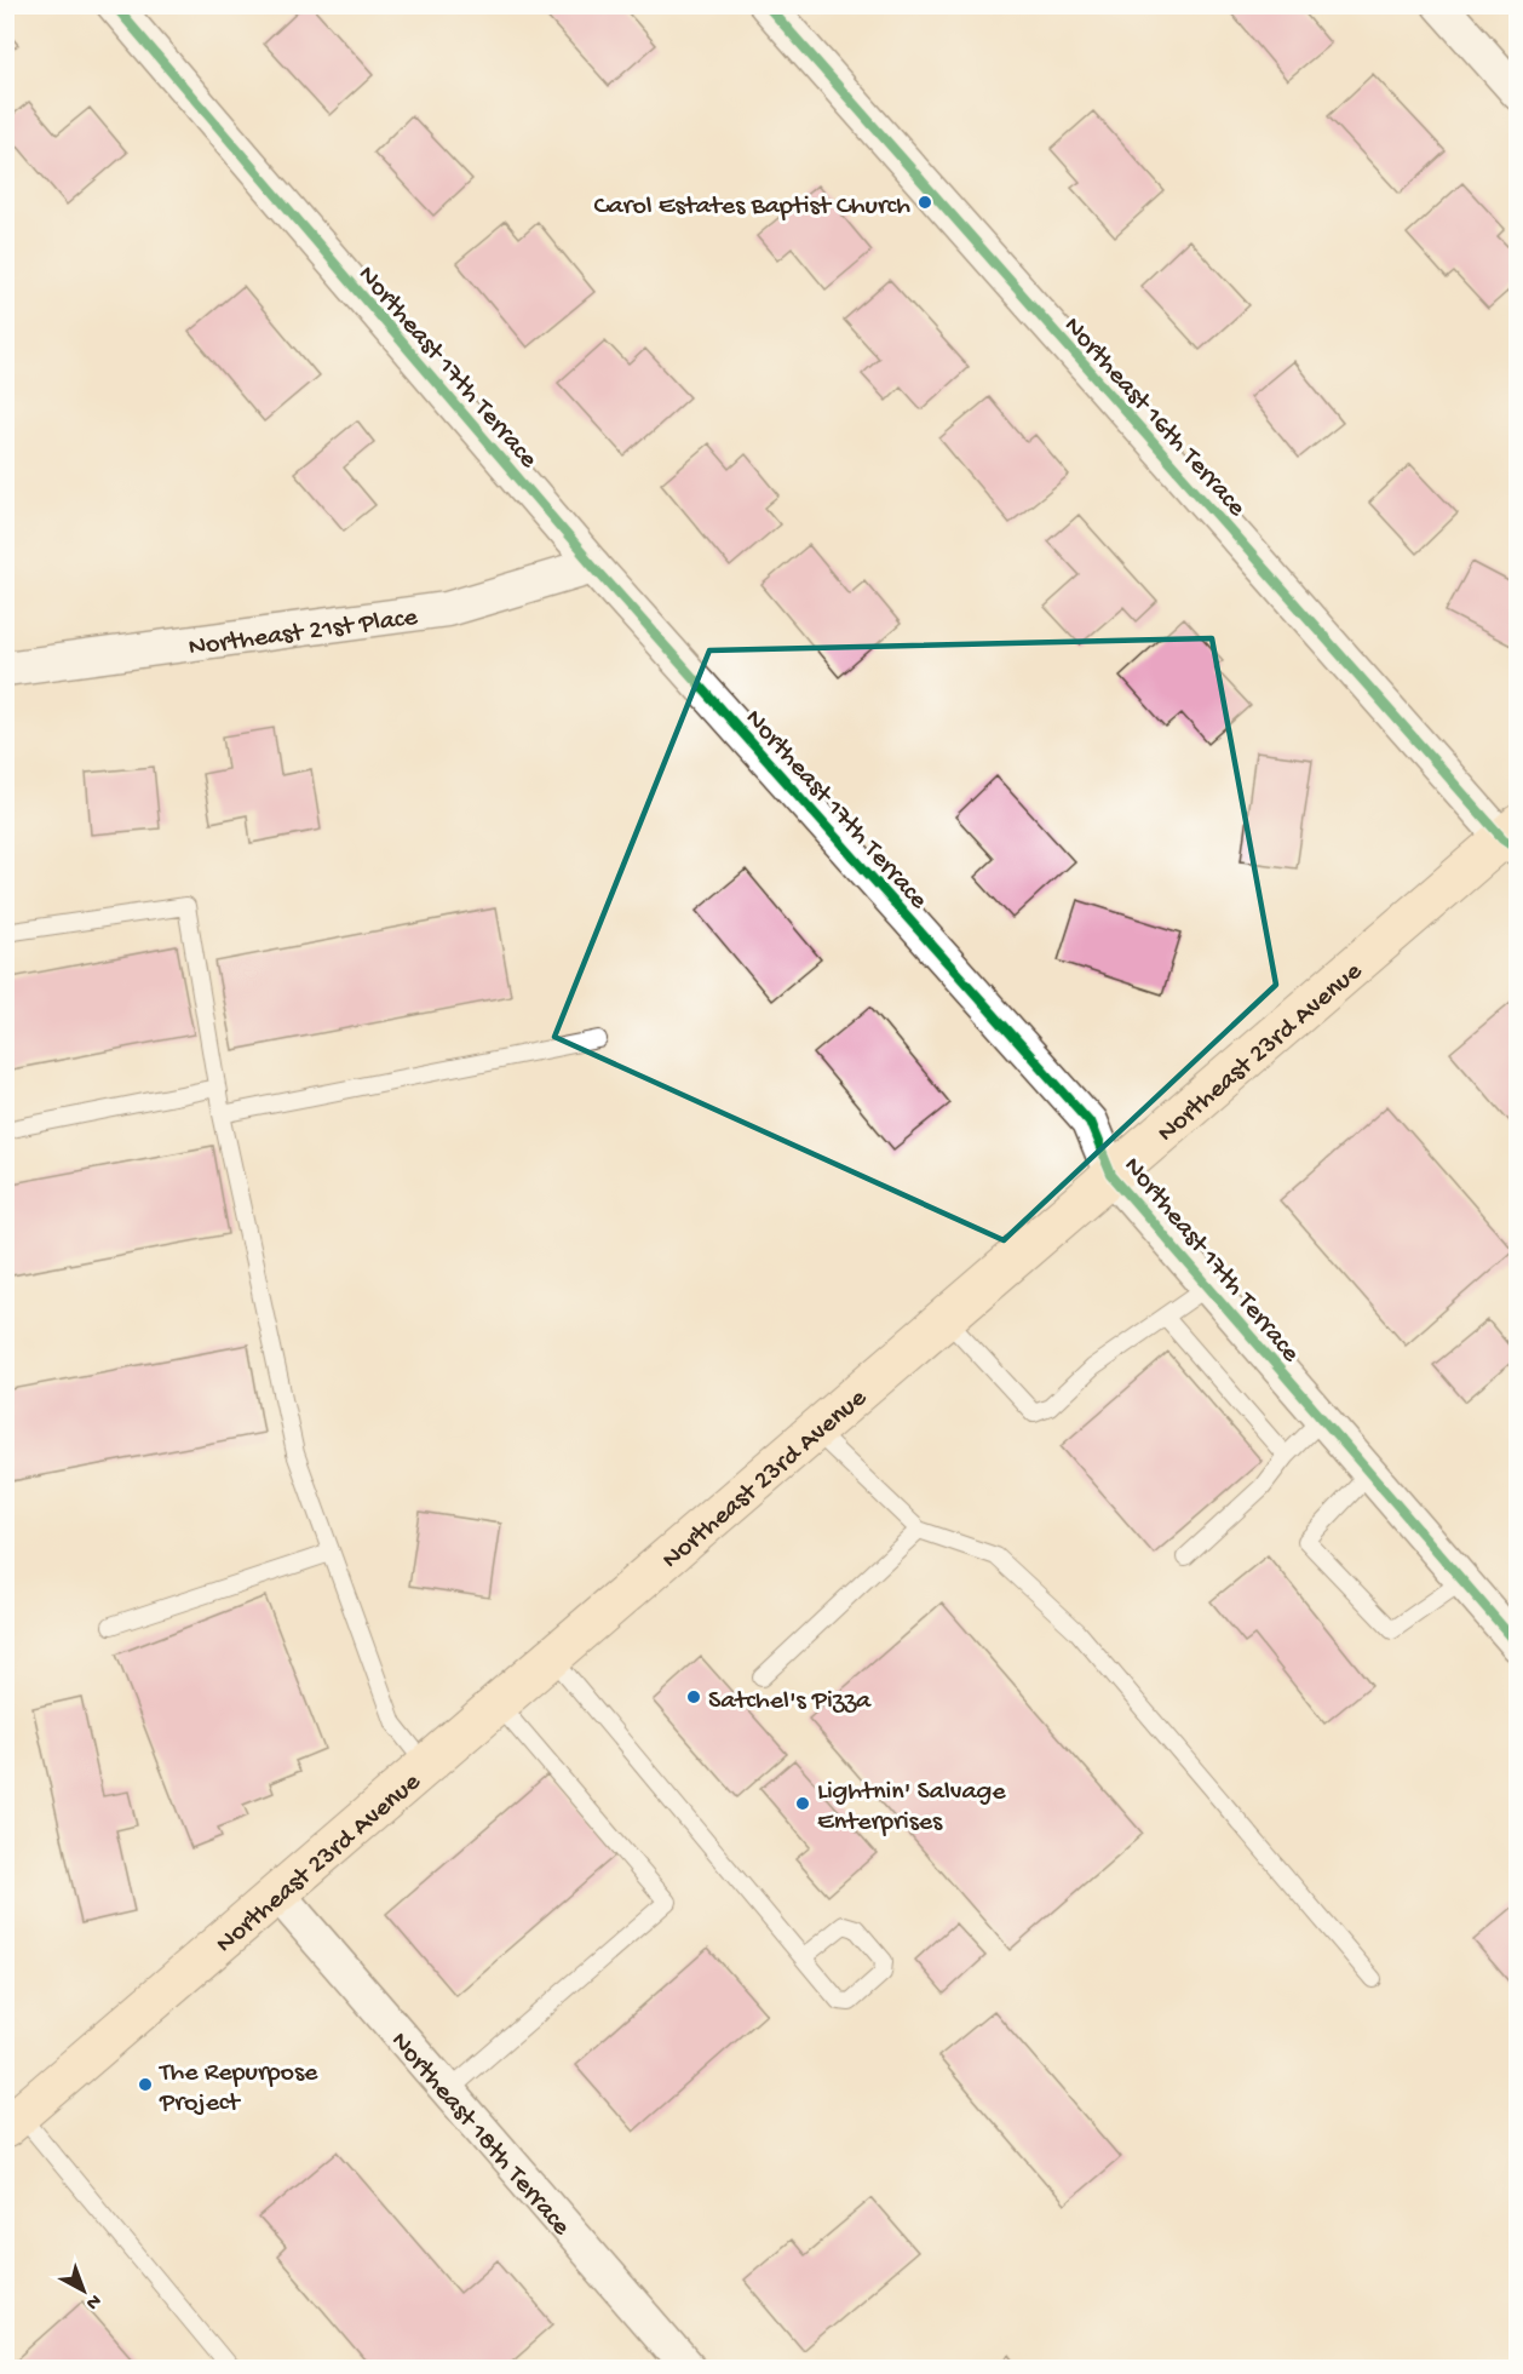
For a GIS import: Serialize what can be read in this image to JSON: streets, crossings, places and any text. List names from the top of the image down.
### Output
{
  "streets": {
    "main road": ["Northeast 23rd Avenue"],
    "street": [
      "Northeast 17th Terrace",
      "Northeast 16th Terrace",
      "Northeast 21st Place",
      "Northeast 18th Terrace"
    ]
  },
  "crossings": [
    ["Northeast 17th Terrace", "Northeast 21st Place"],
    ["Northeast 17th Terrace", "Northeast 23rd Avenue"],
    ["Northeast 16th Terrace", "Northeast 23rd Avenue"],
    ["Northeast 23rd Avenue", "Northeast 18th Terrace"]
  ],
  "places": [
    "Carol Estates Baptist Church",
    "Satchel's Pizza",
    "Lightnin' Salvage Enterprises",
    "The Repurpose Project"
  ],
  "north": "bottom right"
}
